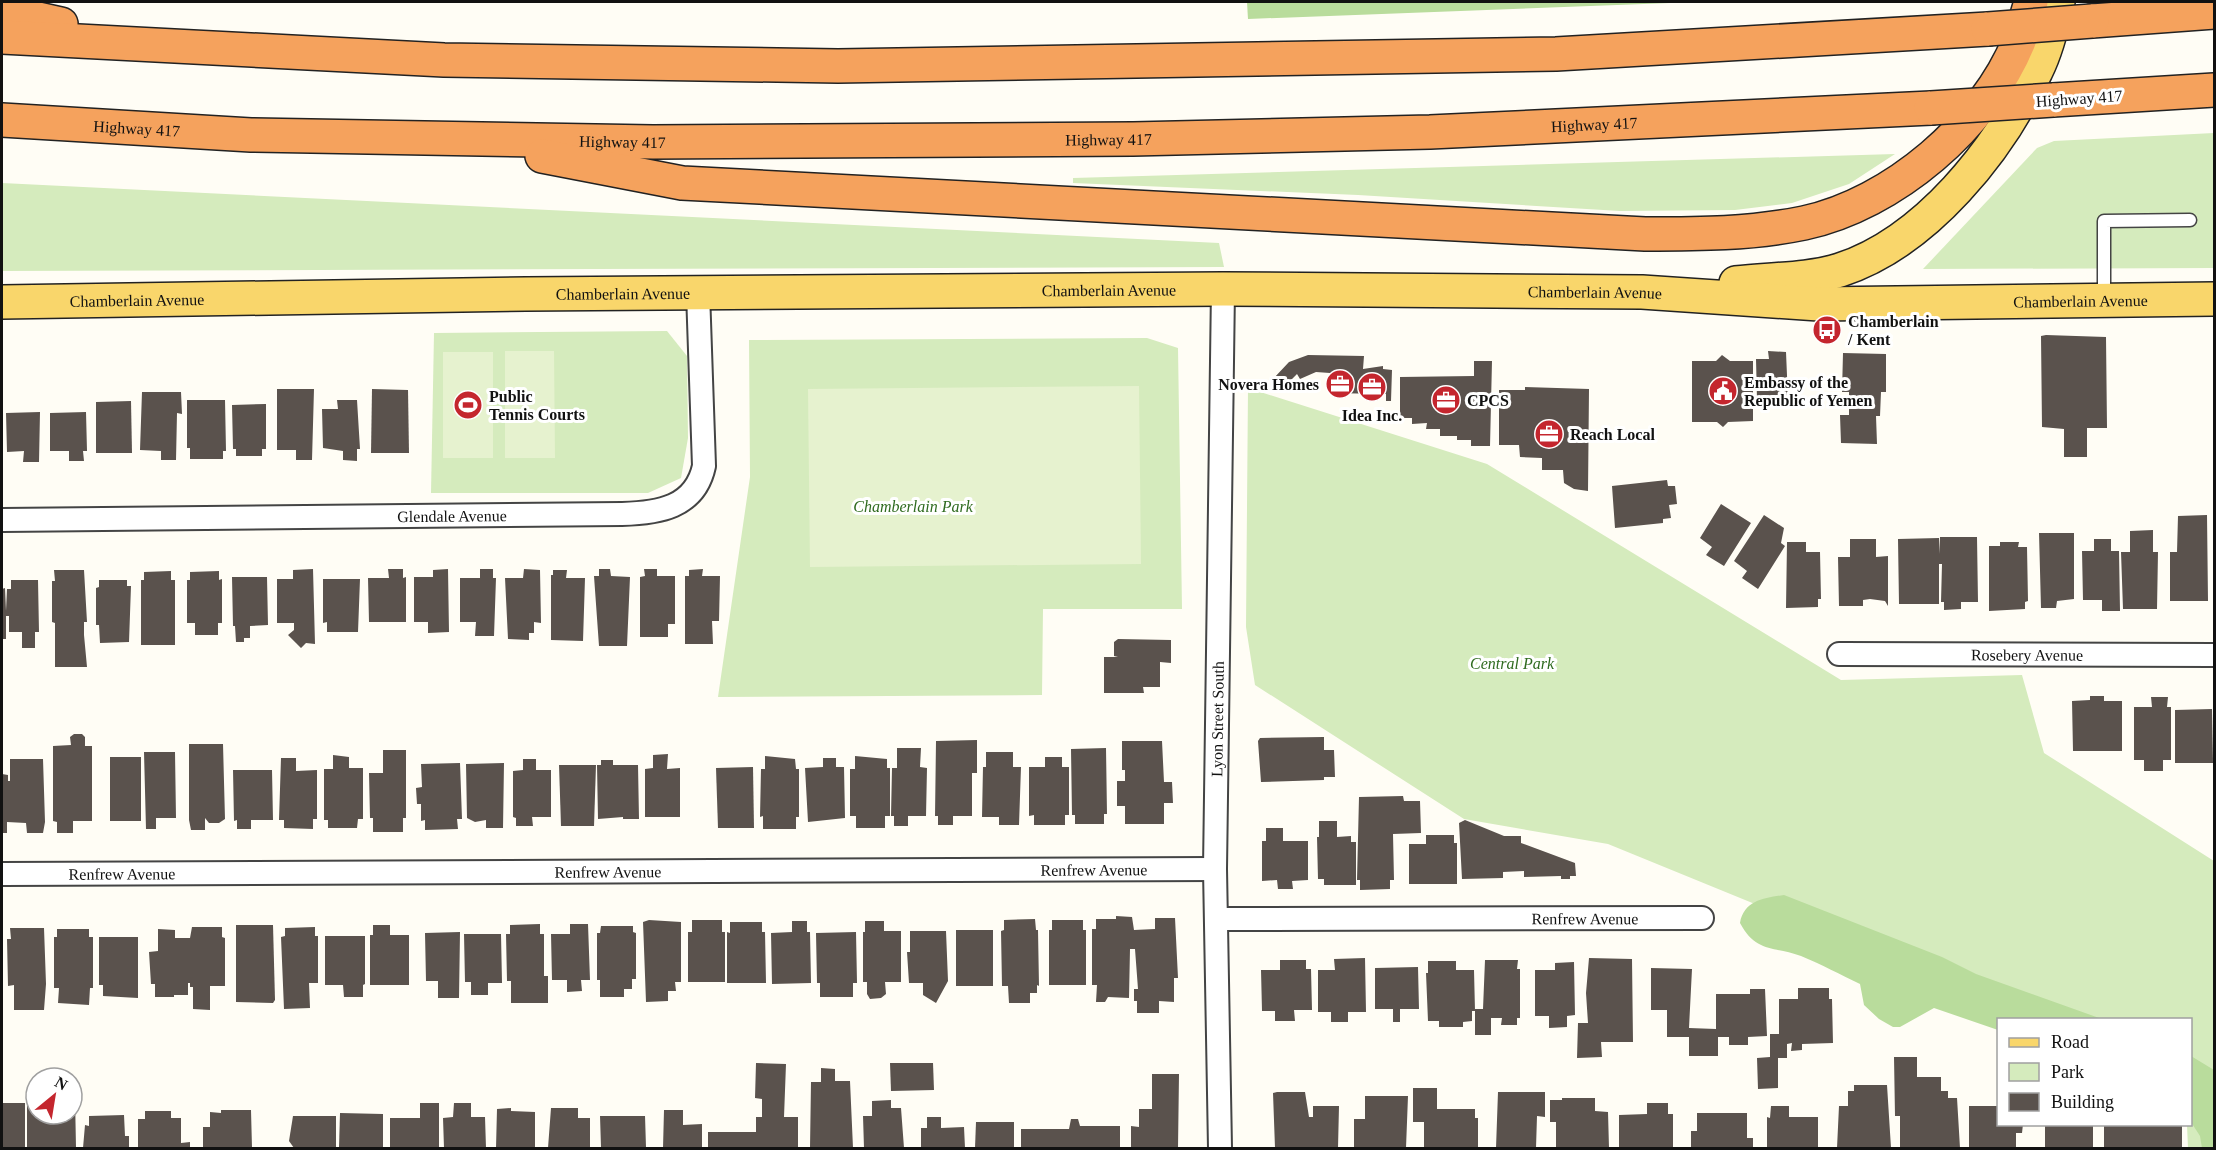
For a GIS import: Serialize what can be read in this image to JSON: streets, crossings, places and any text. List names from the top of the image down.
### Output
{
  "streets": {
    "highway": ["Highway 417"],
    "main road": ["Chamberlain Avenue"],
    "street": [
      "Glendale Avenue",
      "Rosebery Avenue",
      "Lyon Street South",
      "Renfrew Avenue"
    ]
  },
  "crossings": [
    ["Chamberlain Avenue", "Glendale Avenue"],
    ["Chamberlain Avenue", "Lyon Street South"],
    ["Lyon Street South", "Renfrew Avenue"]
  ],
  "parks": ["Chamberlain Park", "Central Park"],
  "places": {
    "bus stop": ["Chamberlain / Kent"],
    "office": [
      "Novera Homes",
      "Idea Inc.",
      "CPCS",
      "Reach Local"
    ],
    "public building": ["Embassy of the Republic of Yemen"],
    "sports": ["Public Tennis Courts"]
  },
  "legend": ["Road", "Park", "Building"],
  "north": "top right"
}
